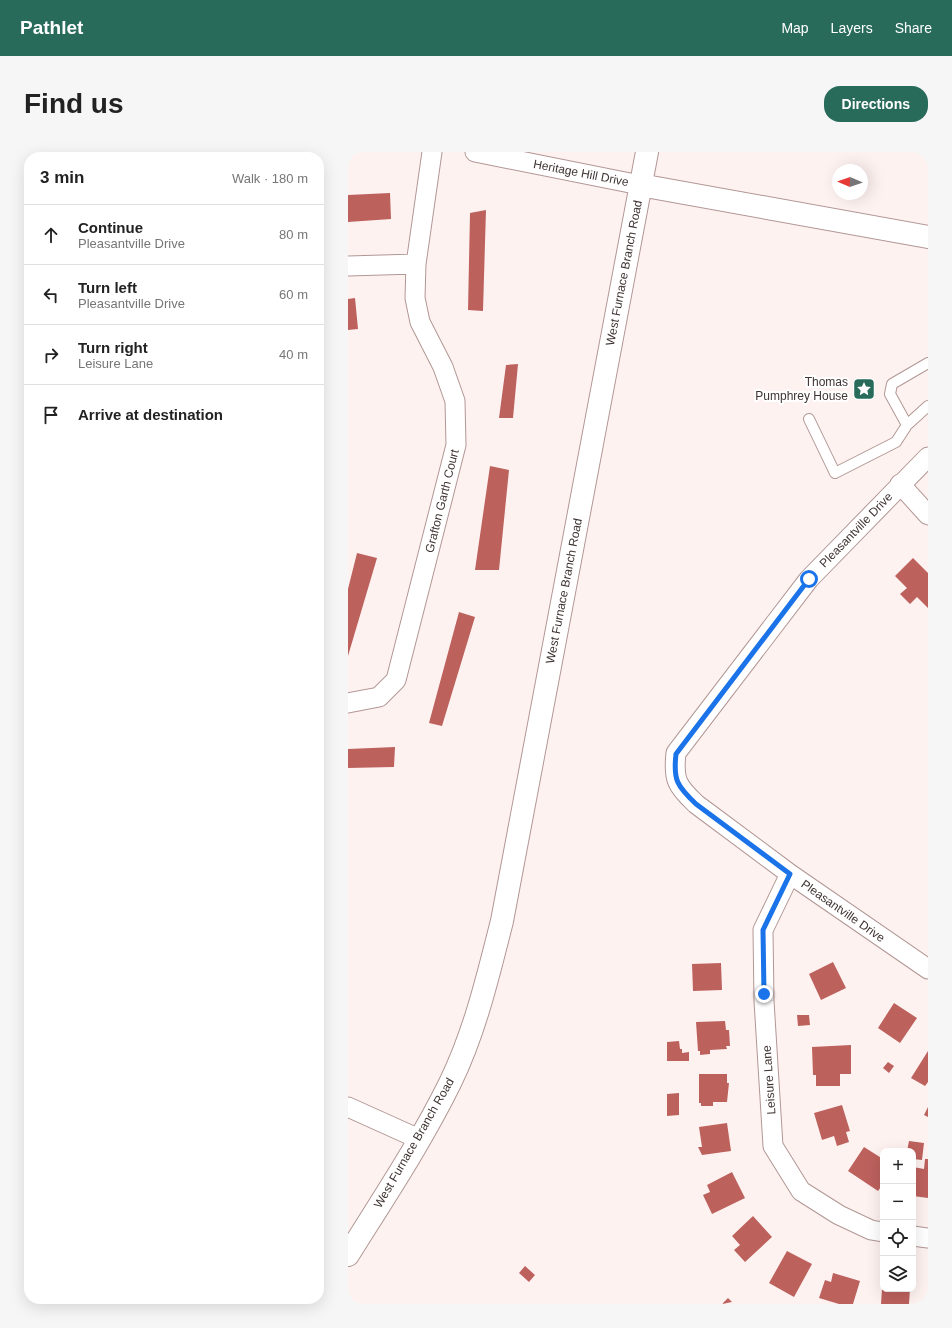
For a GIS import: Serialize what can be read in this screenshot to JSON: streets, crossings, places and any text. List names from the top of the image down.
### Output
{
  "streets": {
    "main road": ["West Furnace Branch Road"],
    "street": [
      "Heritage Hill Drive",
      "Grafton Garth Court",
      "Pleasantville Drive",
      "Leisure Lane"
    ]
  },
  "crossings": [
    ["Heritage Hill Drive", "West Furnace Branch Road"],
    ["Pleasantville Drive", "Leisure Lane"]
  ],
  "places": {
    "place": ["Thomas Pumphrey House"]
  },
  "north": "left",
  "page": {
    "header": "Pathlet",
    "nav": ["Map", "Layers", "Share"],
    "buttons": "Directions",
    "title": "Find us",
    "heading": ["3 min", "Walk · 180 m"],
    "list": [
      ["Continue", "Pleasantville Drive", "80 m"],
      ["Turn left", "Pleasantville Drive", "60 m"],
      ["Turn right", "Leisure Lane", "40 m"],
      "Arrive at destination"
    ],
    "map_buttons": ["+", "−"]
  }
}
